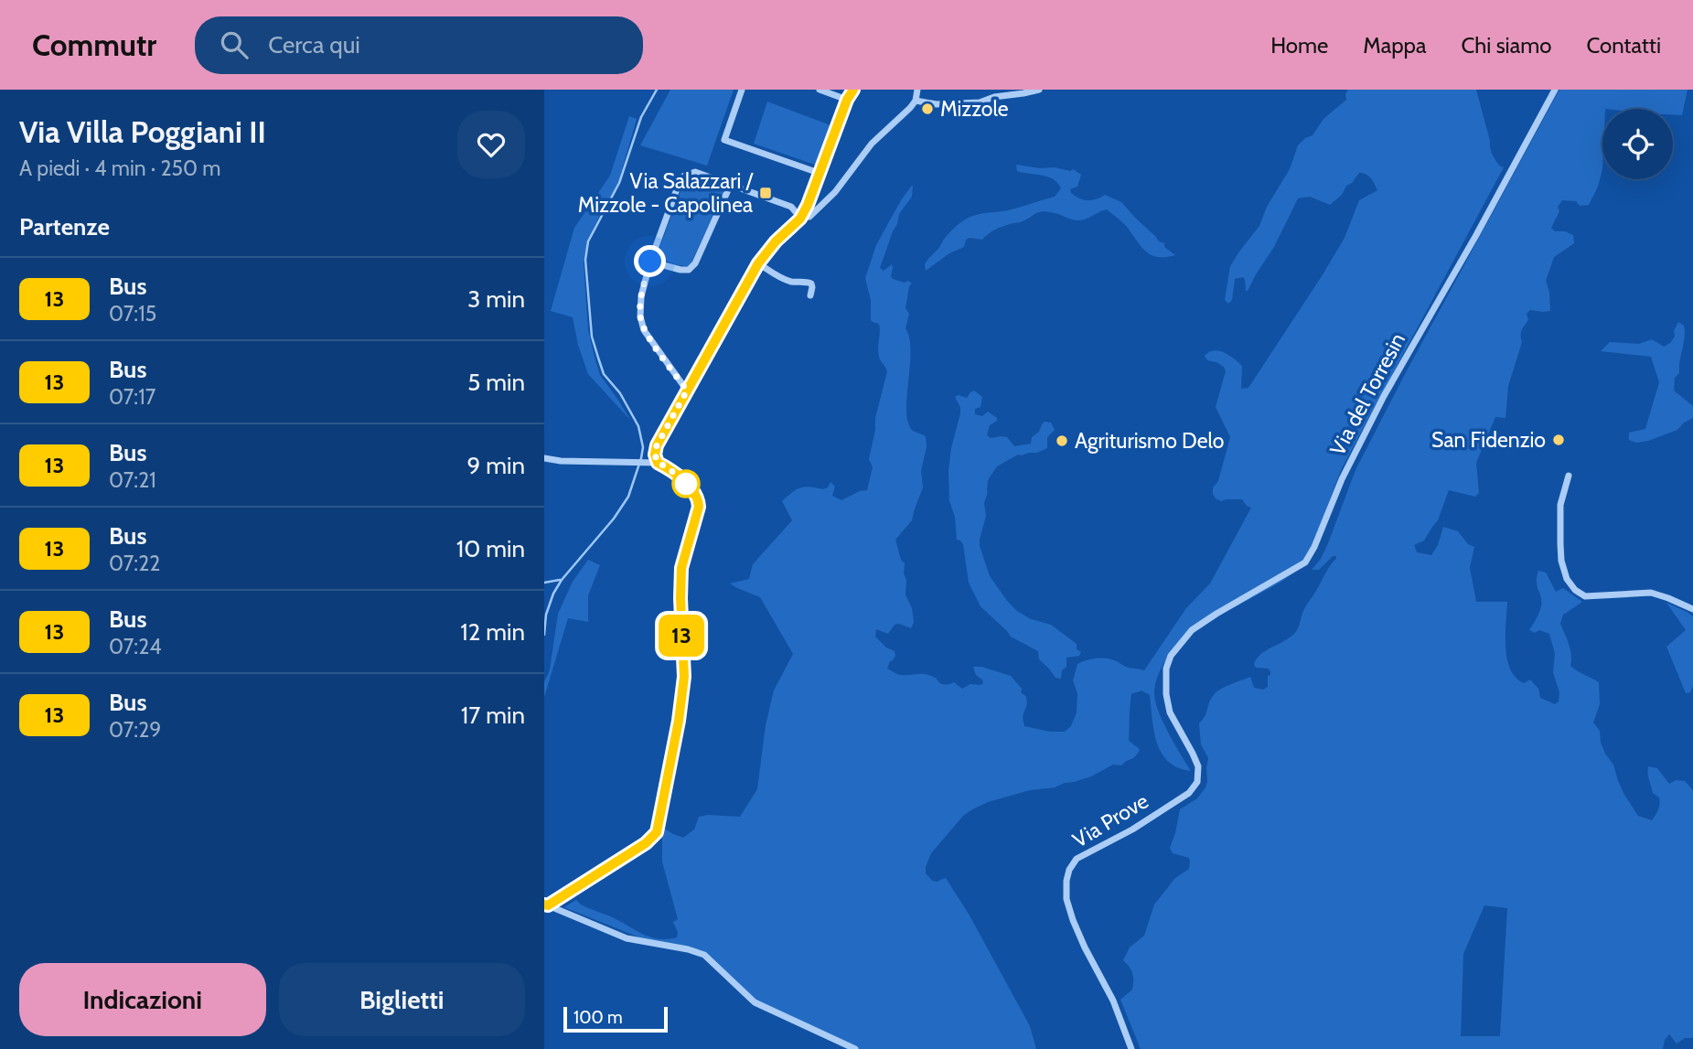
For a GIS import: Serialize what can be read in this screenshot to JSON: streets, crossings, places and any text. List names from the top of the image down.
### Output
{
  "streets": {
    "street": ["Via del Torresin", "Via Prove"]
  },
  "crossings": [
    ["Via del Torresin", "Via Prove"]
  ],
  "places": {
    "other": ["Mizzole", "San Fidenzio", "Agriturismo Delo"],
    "transit": ["Via Salazzari / Mizzole - Capolinea"]
  },
  "lines": ["bus line 13"],
  "scale_bar": "100 m",
  "page": {
    "header": "Commutr",
    "search": "Cerca qui",
    "nav": [
      "Home",
      "Mappa",
      "Chi siamo",
      "Contatti"
    ],
    "heading": [
      ["Via Villa Poggiani II", "A piedi · 4 min · 250 m"],
      "Partenze"
    ],
    "on_map": "13",
    "list": [
      {
        "mark": "13",
        "name": "Bus",
        "note": "07:15",
        "value": "3 min"
      },
      {
        "mark": "13",
        "name": "Bus",
        "note": "07:17",
        "value": "5 min"
      },
      {
        "mark": "13",
        "name": "Bus",
        "note": "07:21",
        "value": "9 min"
      },
      {
        "mark": "13",
        "name": "Bus",
        "note": "07:22",
        "value": "10 min"
      },
      {
        "mark": "13",
        "name": "Bus",
        "note": "07:24",
        "value": "12 min"
      },
      {
        "mark": "13",
        "name": "Bus",
        "note": "07:29",
        "value": "17 min"
      }
    ],
    "buttons": ["Indicazioni", "Biglietti"],
    "scale": "100 m"
  }
}
